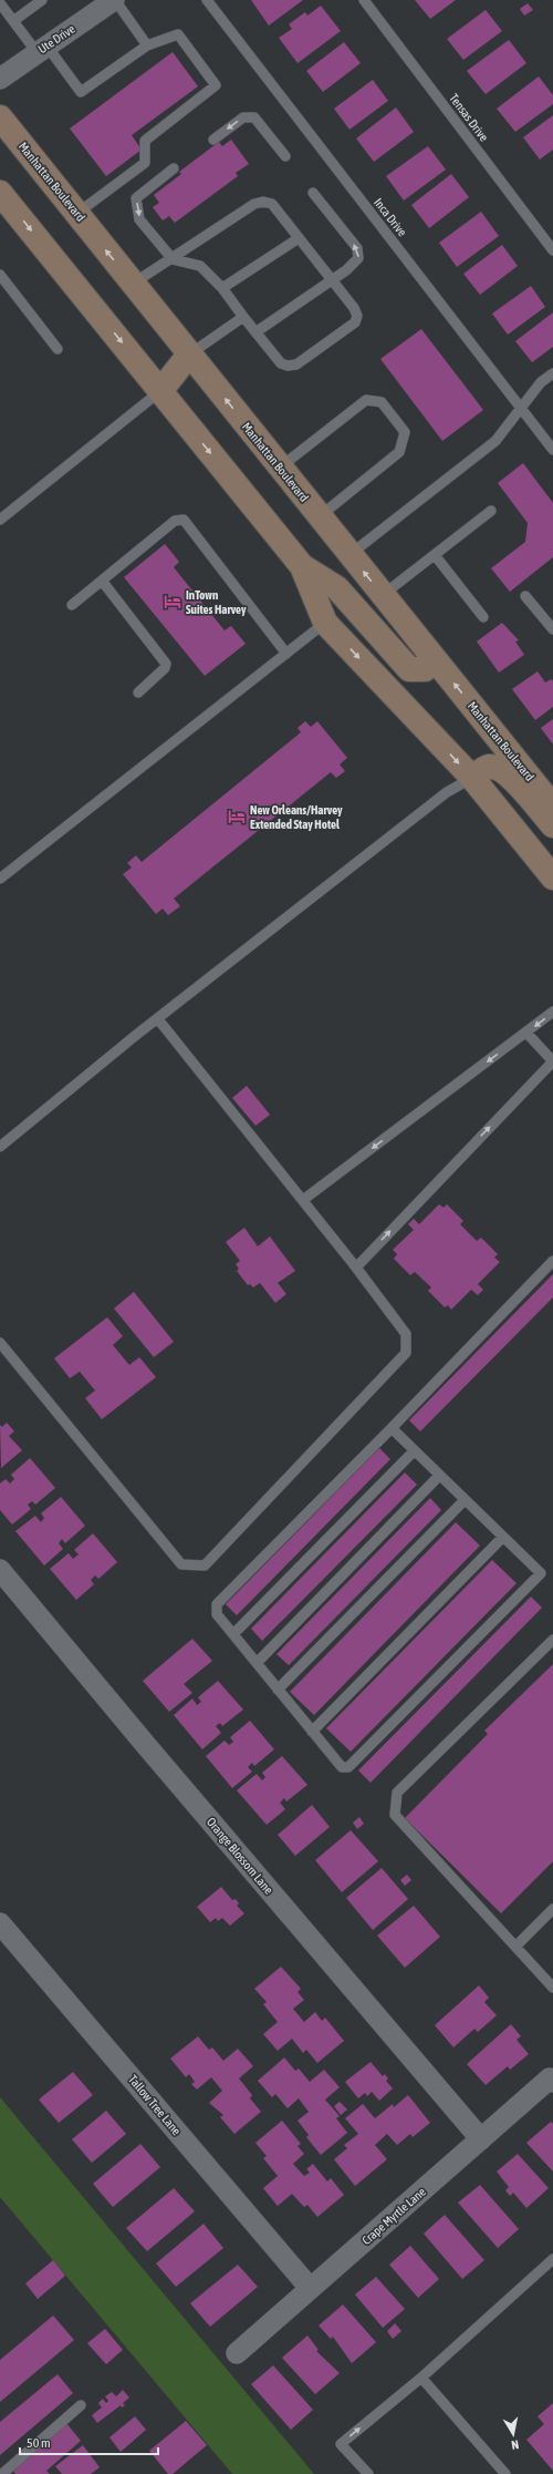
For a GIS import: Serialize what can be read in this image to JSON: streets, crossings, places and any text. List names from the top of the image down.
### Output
{
  "streets": {
    "street": [
      "Ute Drive",
      "Manhattan Boulevard",
      "Orange Blossom Lane",
      "Tallow Tree Lane",
      "Crape Myrtle Lane"
    ],
    "lane": ["Tensas Drive", "Inca Drive"]
  },
  "crossings": [
    ["Orange Blossom Lane", "Crape Myrtle Lane"],
    ["Tallow Tree Lane", "Crape Myrtle Lane"]
  ],
  "places": {
    "hotel": ["InTown Suites Harvey", "New Orleans/Harvey Extended Stay Hotel"]
  },
  "scale_bar": "50 m",
  "north": "bottom"
}
